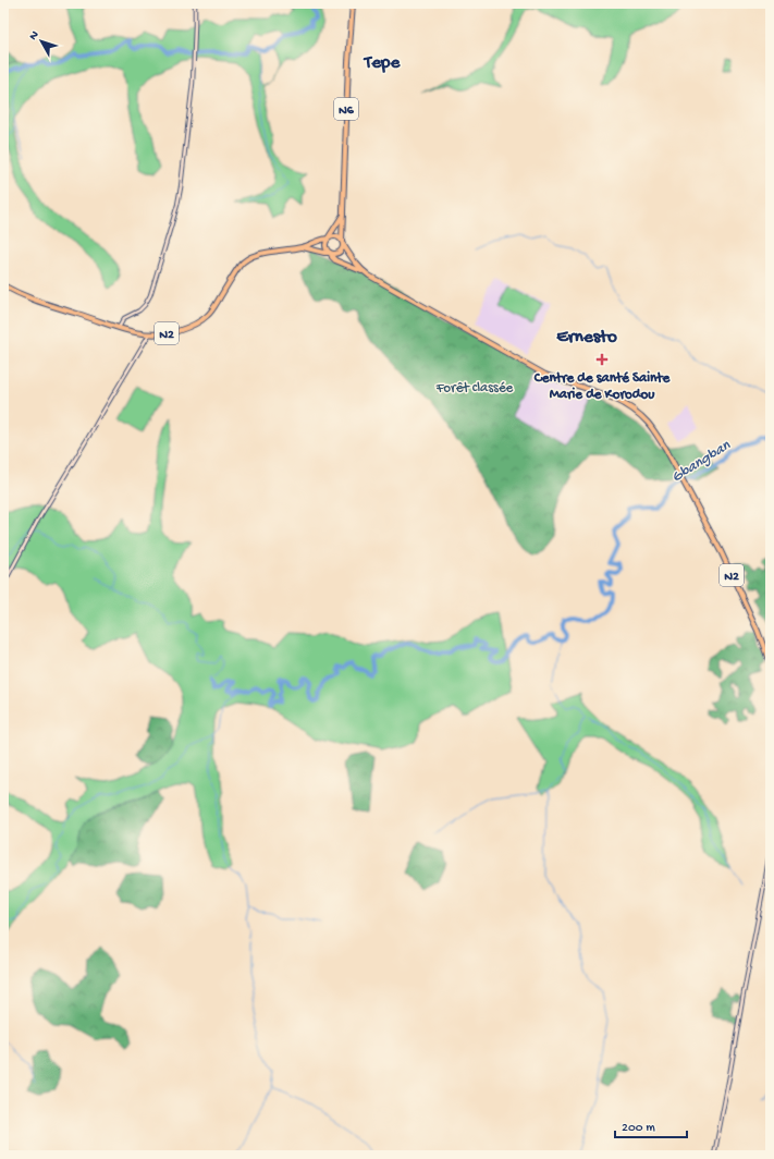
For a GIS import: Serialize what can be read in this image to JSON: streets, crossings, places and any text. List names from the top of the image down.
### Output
{
  "streets": {
    "highway": ["N6", "N2"]
  },
  "crossings": [
    ["N6", "N2"]
  ],
  "districts": ["Tepe", "Ernesto"],
  "water": ["Gbangban"],
  "parks": ["Forêt classée"],
  "places": {
    "health": ["Centre de santé Sainte Marie de Korodou"]
  },
  "scale_bar": "200 m",
  "north": "top left"
}
